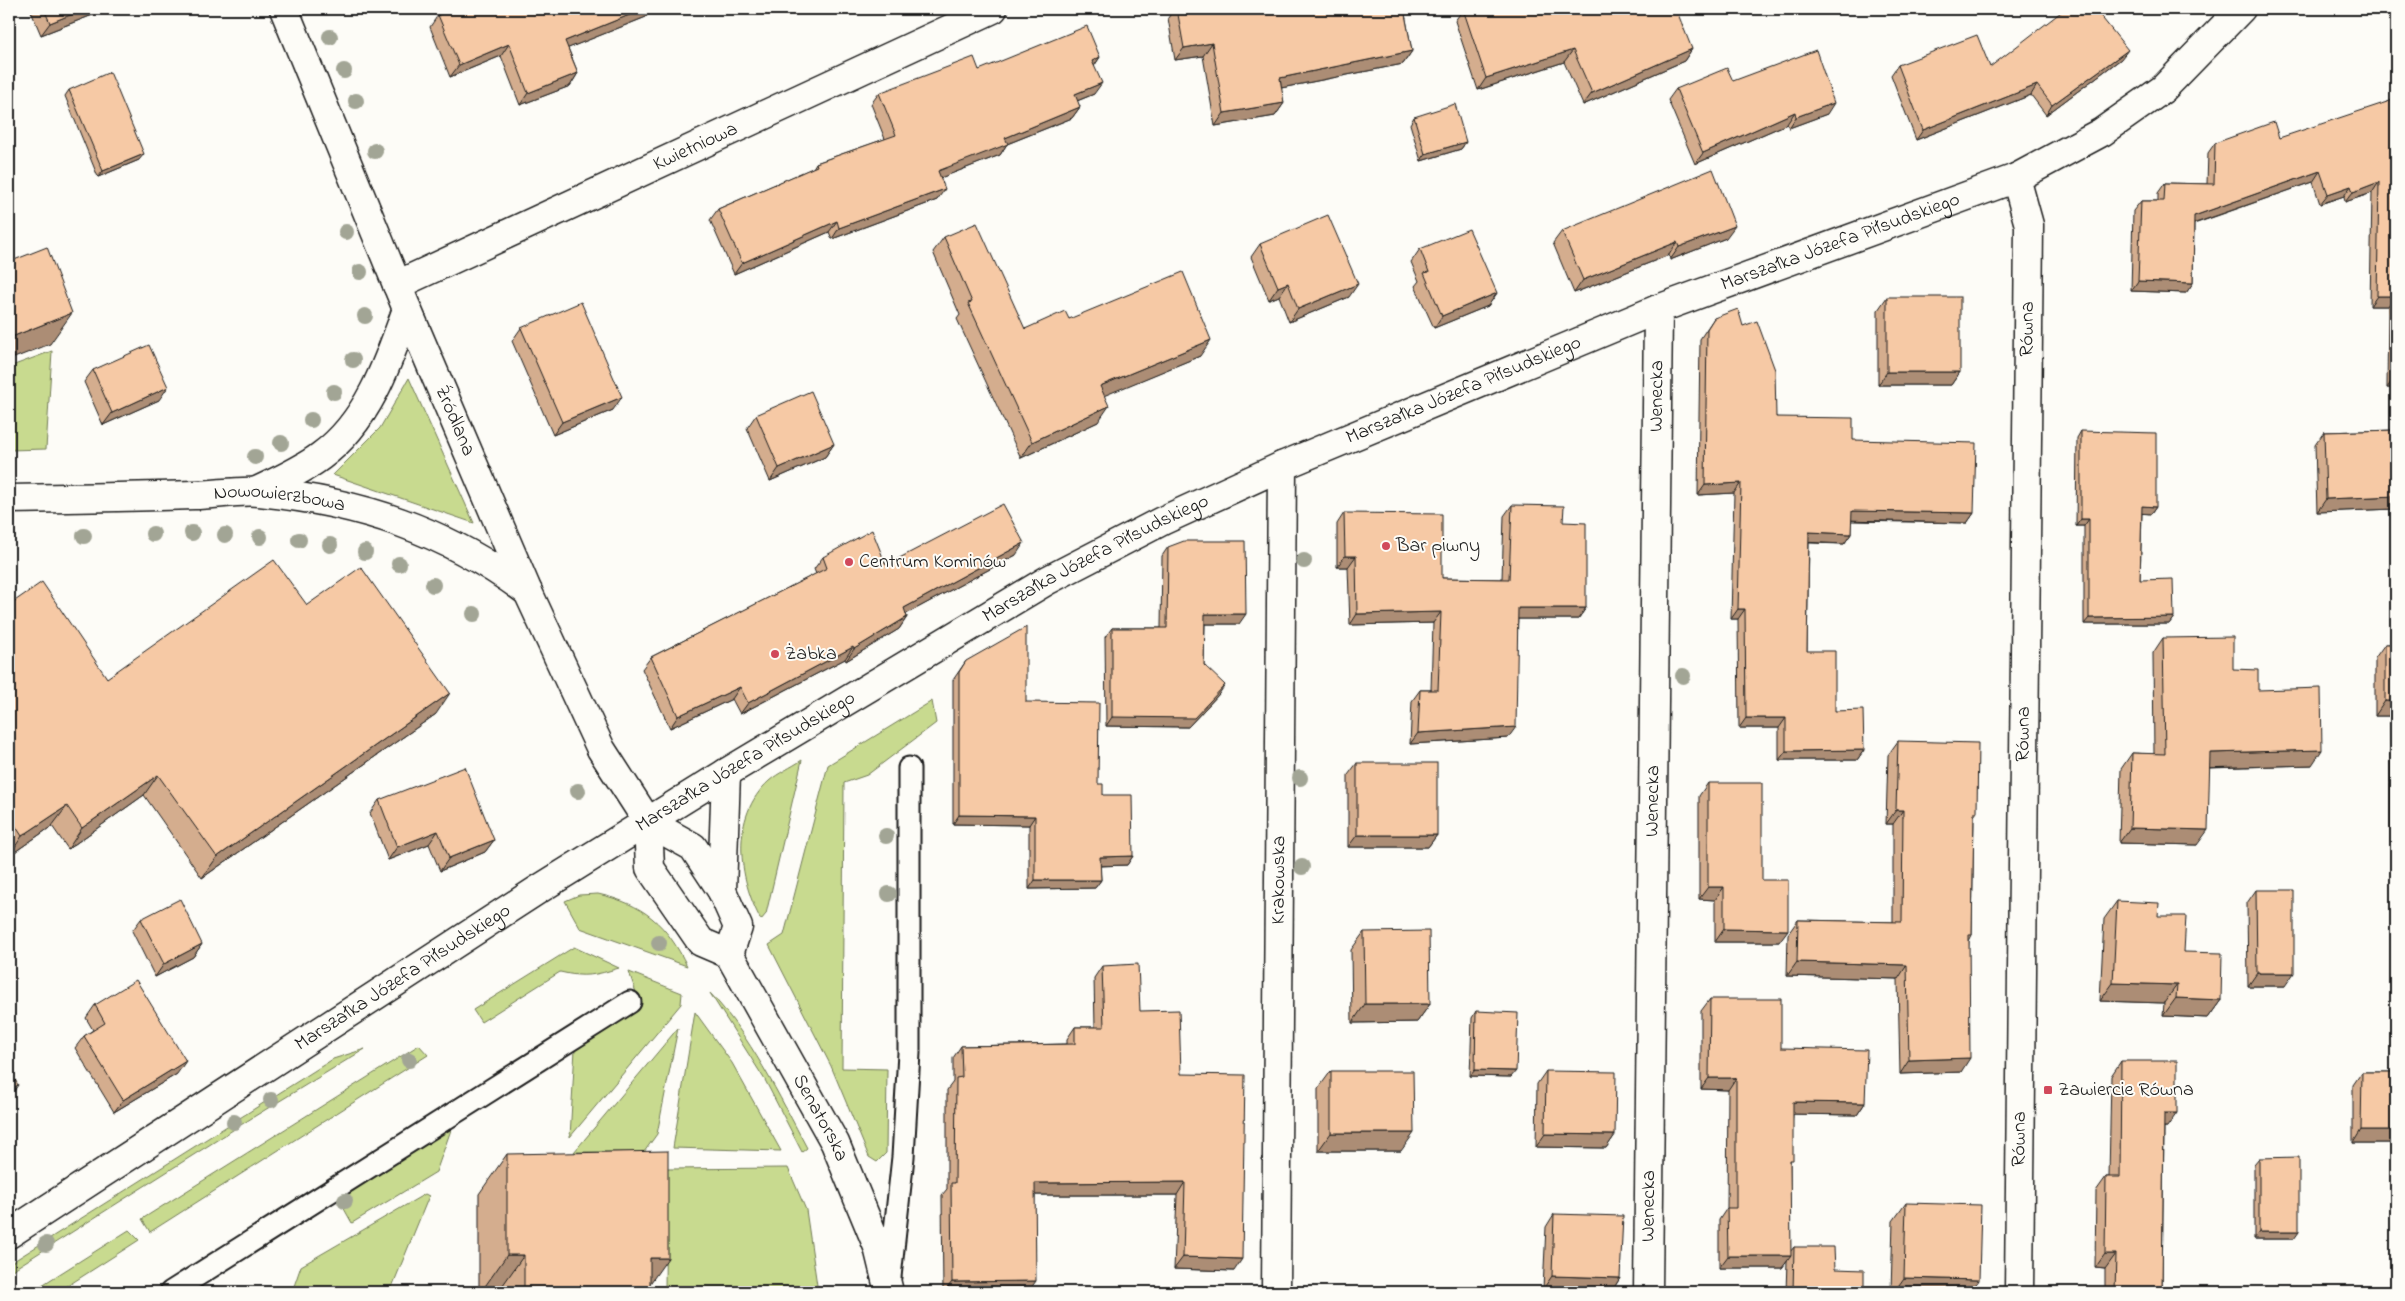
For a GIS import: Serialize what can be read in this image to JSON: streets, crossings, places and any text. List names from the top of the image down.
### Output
{
  "streets": {
    "street": [
      "Kwietniowa",
      "Marszałka Józefa Piłsudskiego",
      "Równa",
      "Wenecka",
      "Źródlana",
      "Nowowierzbowa",
      "Krakowska",
      "Senatorska"
    ]
  },
  "crossings": [
    ["Kwietniowa", "Źródlana"],
    ["Marszałka Józefa Piłsudskiego", "Równa"],
    ["Marszałka Józefa Piłsudskiego", "Wenecka"],
    ["Marszałka Józefa Piłsudskiego", "Źródlana"],
    ["Marszałka Józefa Piłsudskiego", "Krakowska"],
    ["Źródlana", "Nowowierzbowa"]
  ],
  "places": {
    "other": ["Bar piwny", "Centrum Kominów", "Żabka"],
    "transit": ["Zawiercie Równa"]
  }
}
